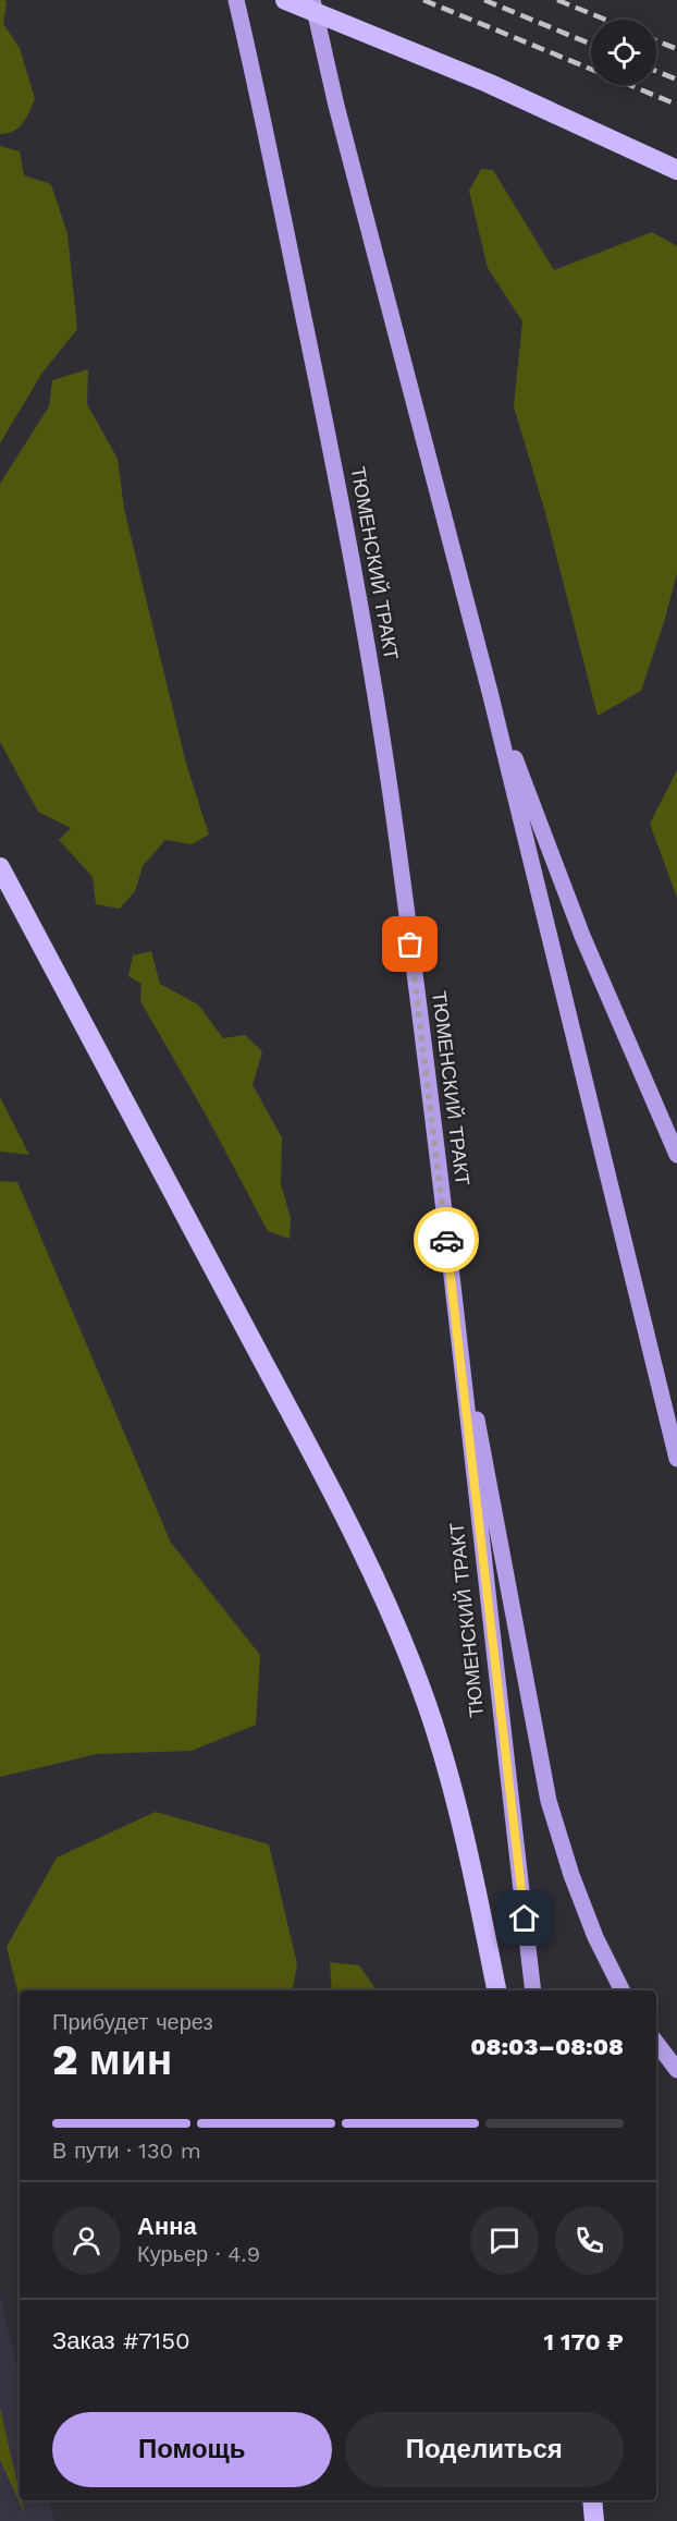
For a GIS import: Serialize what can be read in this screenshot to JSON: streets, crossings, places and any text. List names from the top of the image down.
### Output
{
  "streets": {
    "main road": ["ТЮМЕНСКИЙ ТРАКТ"]
  },
  "page": {
    "heading": ["2 мин", "Прибудет через", "08:03–08:08"],
    "panel": [
      "Анна",
      "Курьер · 4.9",
      "Заказ #7150",
      "1 170 ₽"
    ],
    "bar": "В пути · 130 m",
    "buttons": ["Помощь", "Поделиться"]
  }
}
